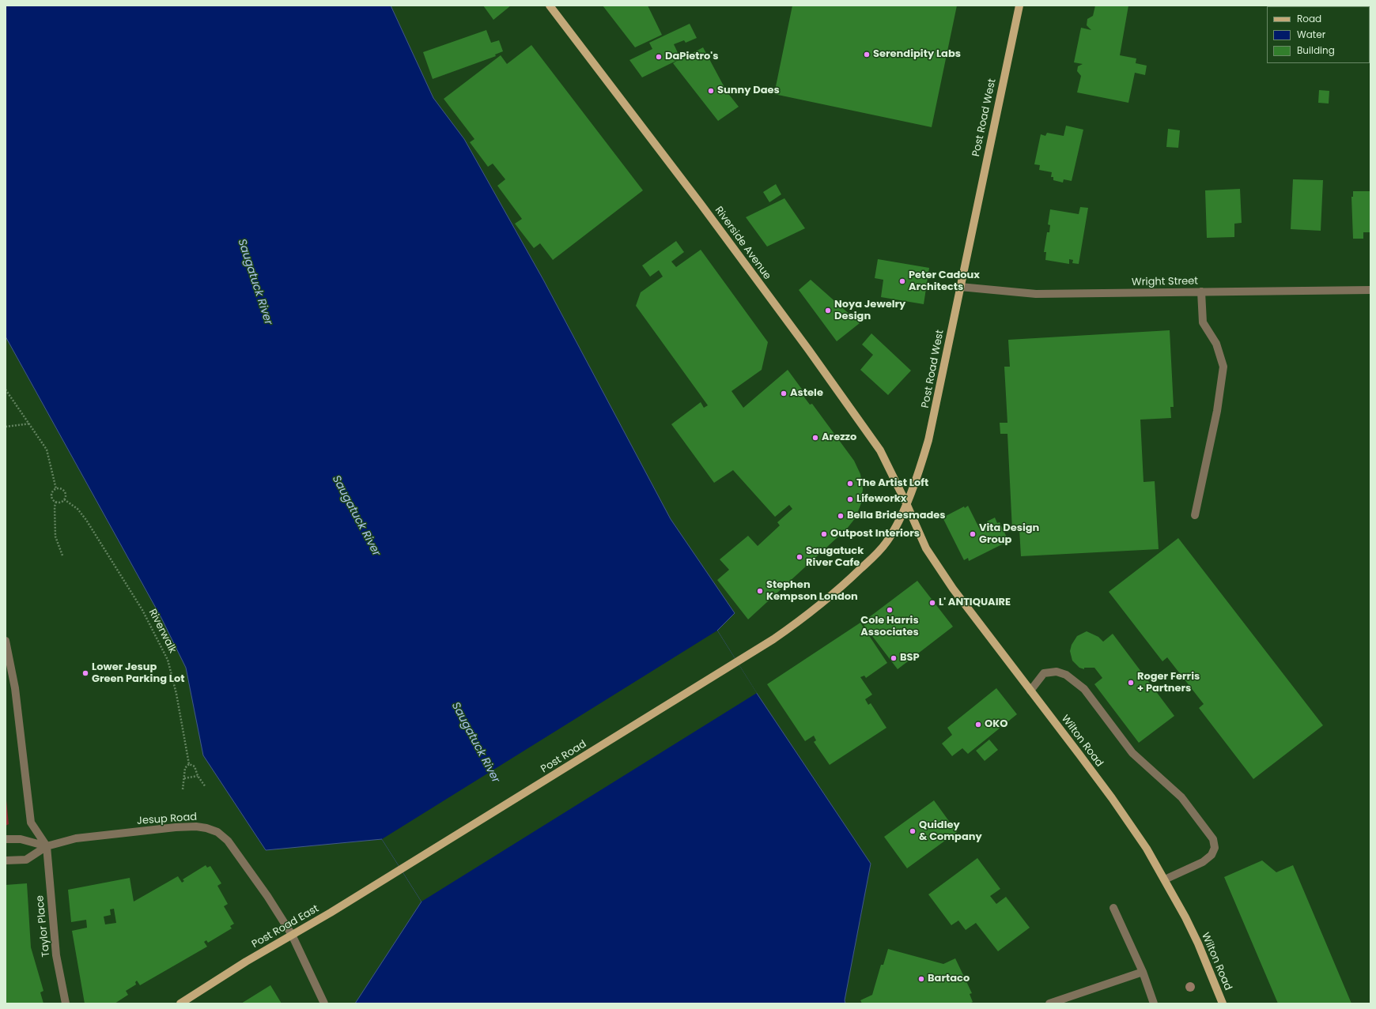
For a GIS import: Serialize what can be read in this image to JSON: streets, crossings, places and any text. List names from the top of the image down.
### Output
{
  "streets": {
    "main road": [
      "Post Road West",
      "Riverside Avenue",
      "Wilton Road",
      "Post Road",
      "Post Road East"
    ],
    "street": ["Wright Street", "Jesup Road", "Taylor Place"],
    "path": ["Riverwalk"]
  },
  "crossings": [
    ["Post Road West", "Riverside Avenue"],
    ["Post Road West", "Wright Street"],
    ["Post Road West", "Wilton Road"],
    ["Post Road West", "Post Road"],
    ["Riverside Avenue", "Wilton Road"],
    ["Post Road", "Post Road East"],
    ["Jesup Road", "Taylor Place"],
    ["Jesup Road", "Post Road East"]
  ],
  "water": ["Saugatuck River"],
  "places": [
    "Serendipity Labs",
    "DaPietro's",
    "Sunny Daes",
    "Peter Cadoux Architects",
    "Noya Jewelry Design",
    "Astele",
    "Arezzo",
    "The Artist Loft",
    "Lifeworkx",
    "Bella Bridesmades",
    "Outpost Interiors",
    "Vita Design Group",
    "Saugatuck River Cafe",
    "Stephen Kempson London",
    "L' ANTIQUAIRE",
    "Cole Harris Associates",
    "BSP",
    "Lower Jesup Green Parking Lot",
    "Roger Ferris + Partners",
    "OKO",
    "Quidley & Company",
    "Bartaco"
  ],
  "legend": ["Road", "Water", "Building"]
}
